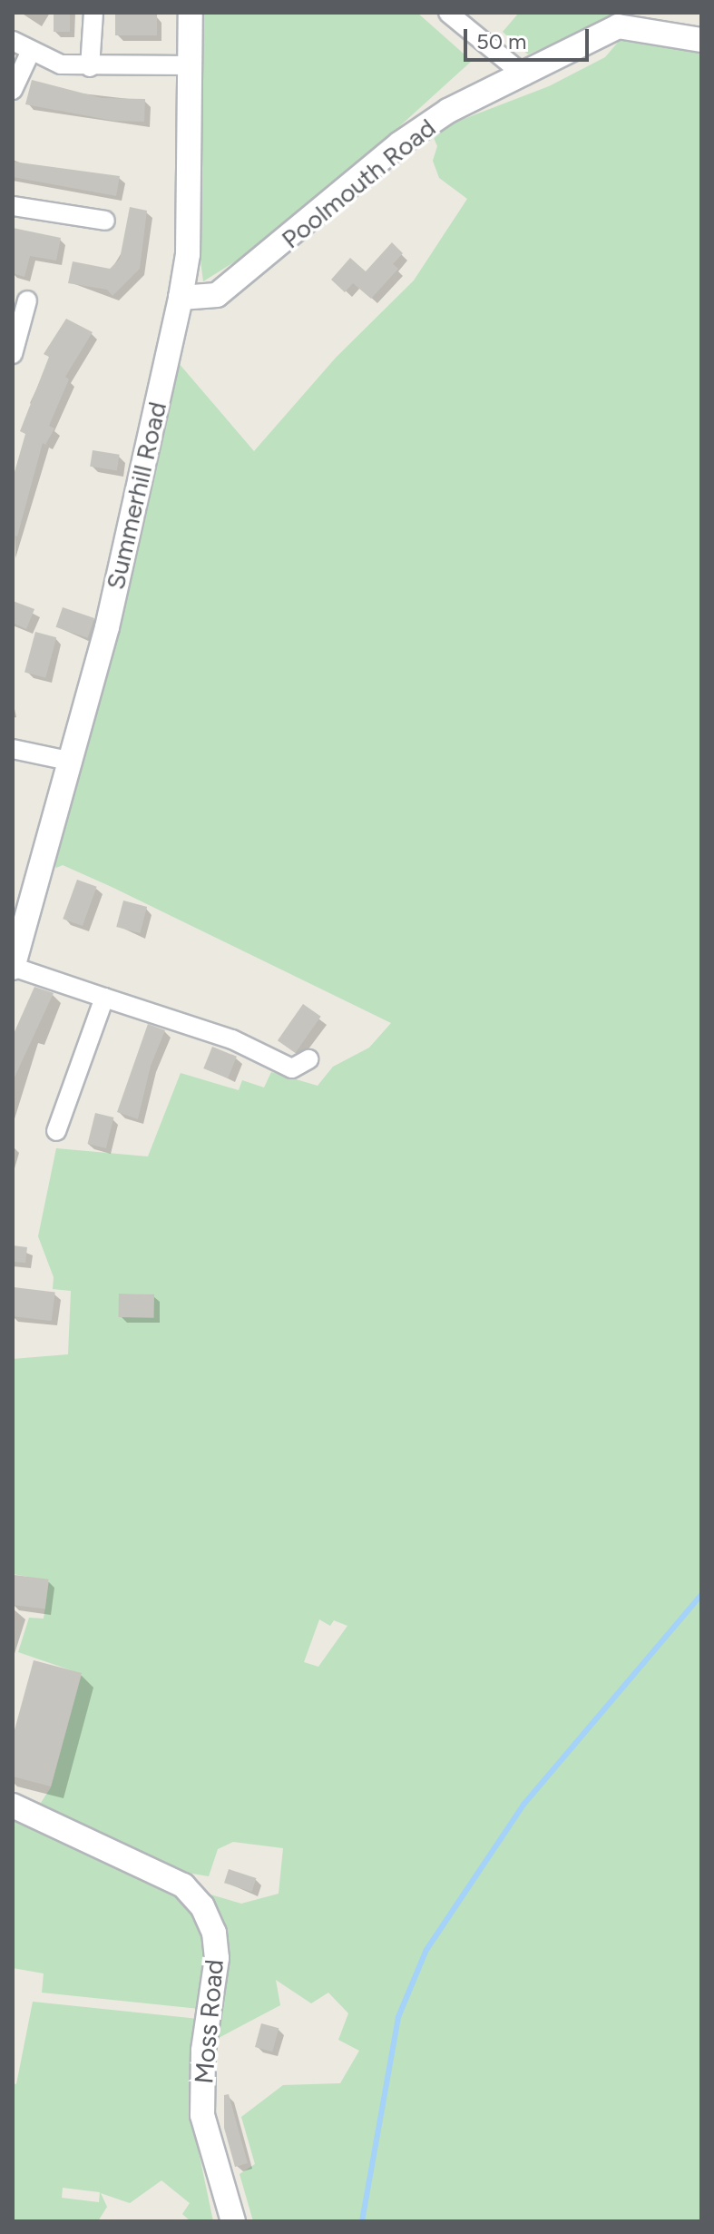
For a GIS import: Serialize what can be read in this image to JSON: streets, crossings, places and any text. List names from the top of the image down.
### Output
{
  "streets": {
    "street": ["Poolmouth Road", "Summerhill Road", "Moss Road"]
  },
  "crossings": [
    ["Poolmouth Road", "Summerhill Road"]
  ],
  "scale_bar": "50 m"
}
